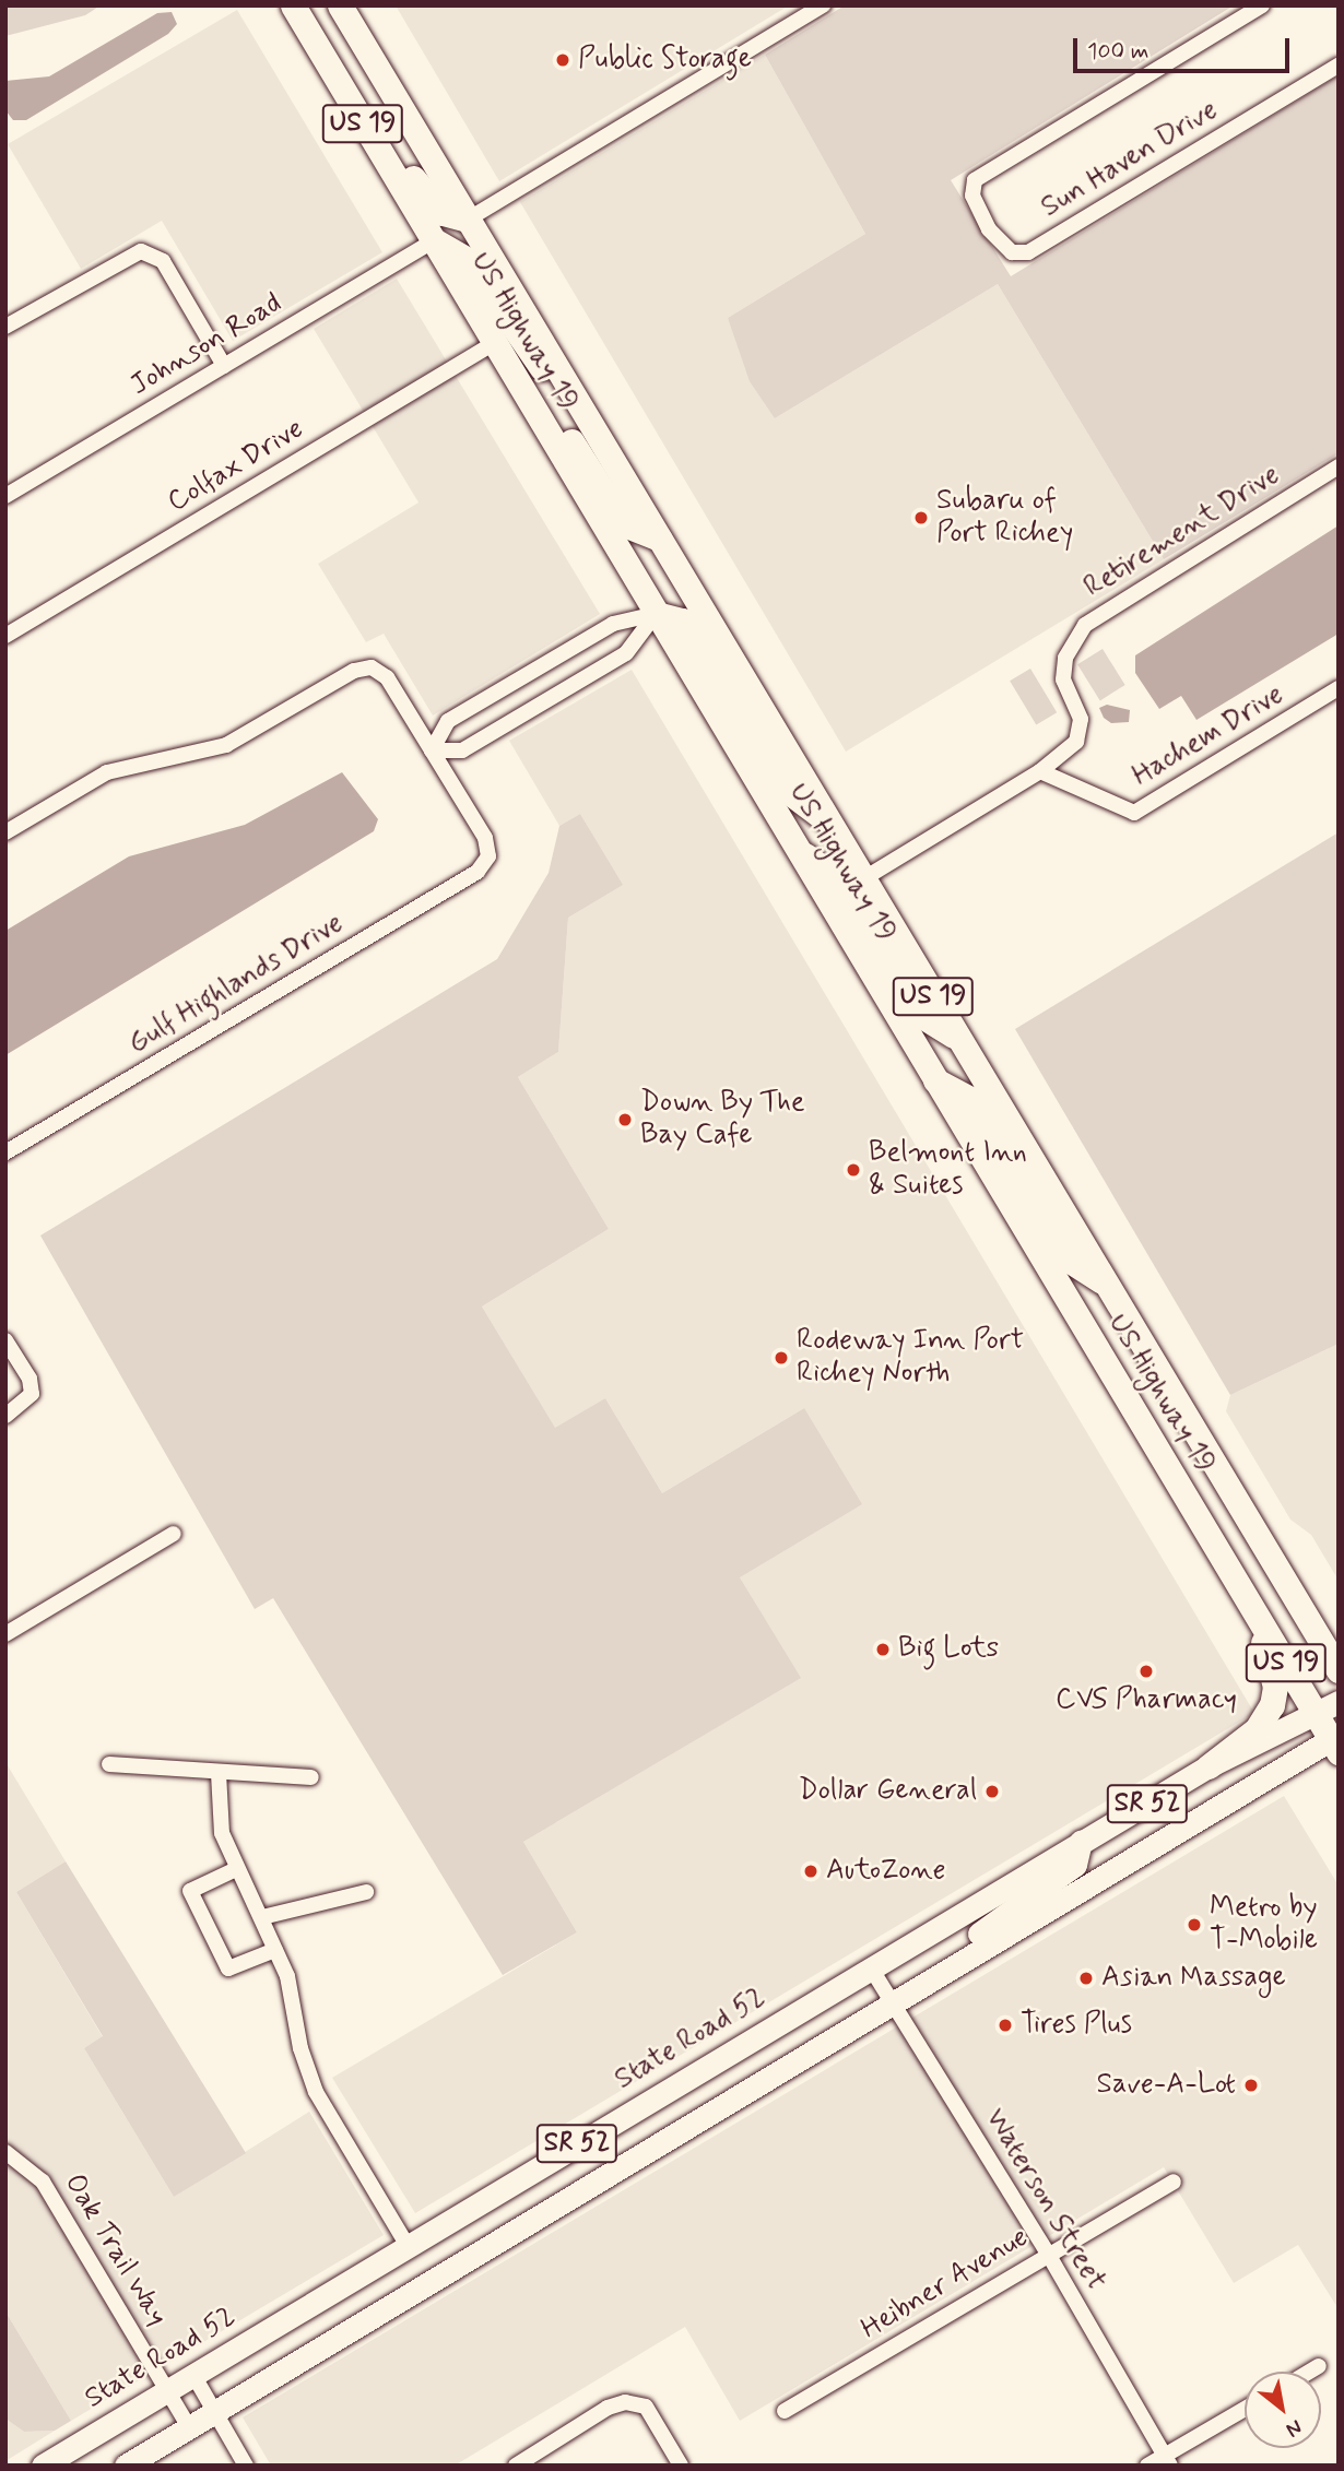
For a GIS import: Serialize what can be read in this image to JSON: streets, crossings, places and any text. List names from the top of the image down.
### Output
{
  "streets": {
    "highway": ["US 19", "US Highway 19"],
    "main road": ["SR 52", "State Road 52"],
    "street": [
      "Sun Haven Drive",
      "Johnson Road",
      "Colfax Drive",
      "Retirement Drive",
      "Hachem Drive",
      "Gulf Highlands Drive",
      "Waterson Street",
      "Oak Trail Way",
      "Heibner Avenue"
    ]
  },
  "crossings": [
    ["US Highway 19", "Johnson Road"],
    ["US Highway 19", "Colfax Drive"],
    ["US Highway 19", "SR 52"],
    ["US Highway 19", "State Road 52"],
    ["Retirement Drive", "Hachem Drive"],
    ["SR 52", "Waterson Street"],
    ["SR 52", "Oak Trail Way"],
    ["State Road 52", "Waterson Street"],
    ["State Road 52", "Oak Trail Way"],
    ["Waterson Street", "Heibner Avenue"]
  ],
  "places": [
    "Public Storage",
    "Subaru of Port Richey",
    "Down By The Bay Cafe",
    "Belmont Inn & Suites",
    "Rodeway Inn Port Richey North",
    "Big Lots",
    "CVS Pharmacy",
    "Dollar General",
    "AutoZone",
    "Metro by T-Mobile",
    "Asian Massage",
    "Tires Plus",
    "Save-A-Lot"
  ],
  "scale_bar": "100 m",
  "north": "bottom right"
}
